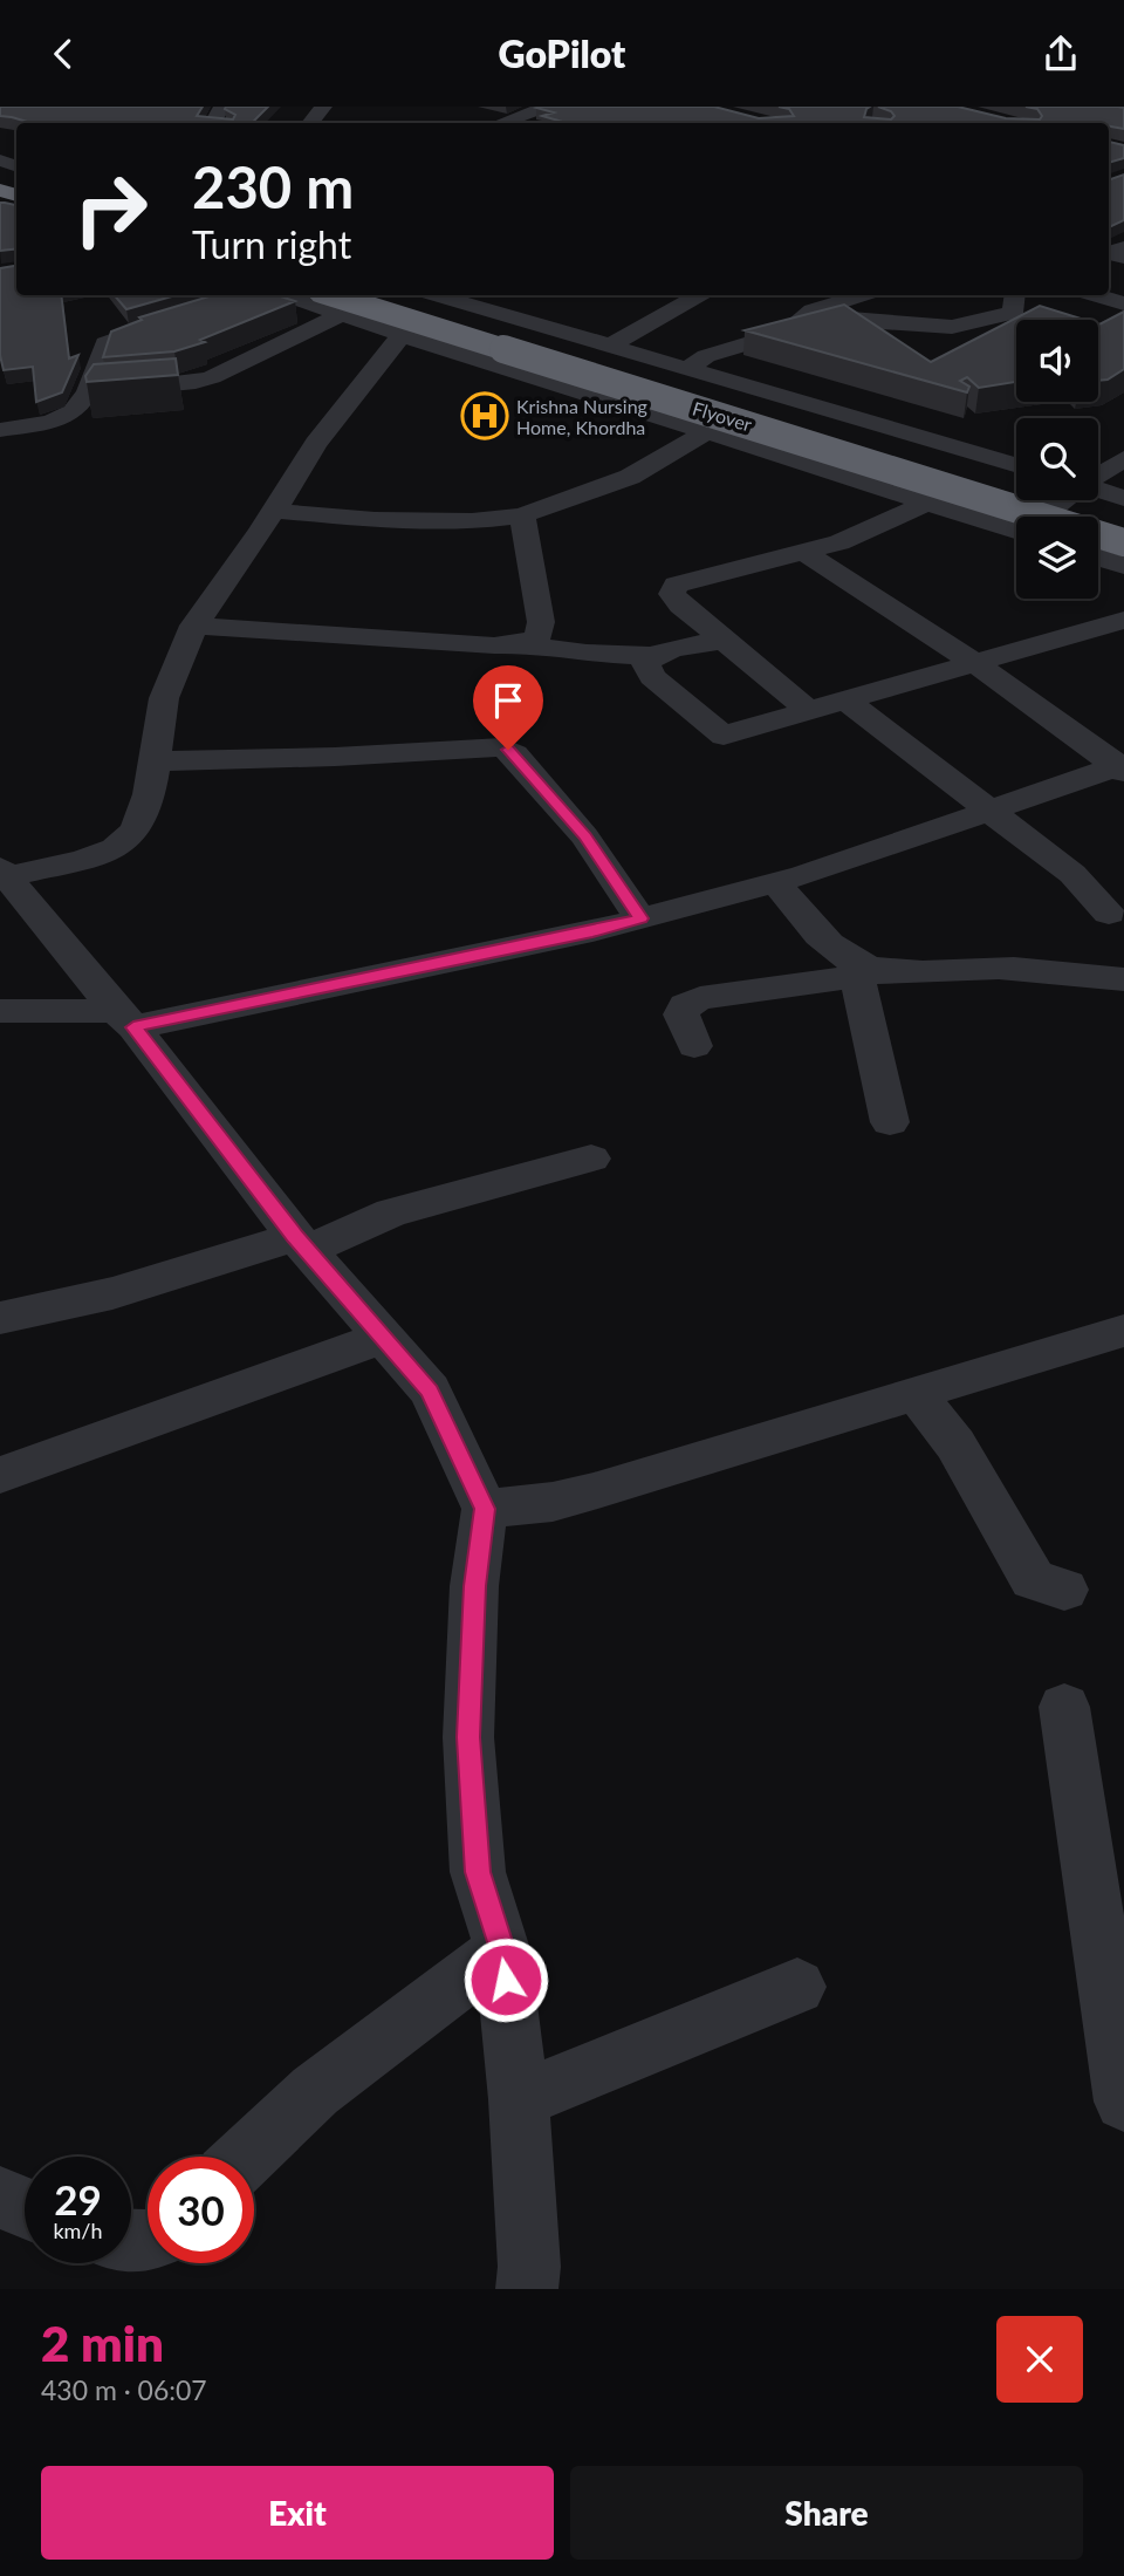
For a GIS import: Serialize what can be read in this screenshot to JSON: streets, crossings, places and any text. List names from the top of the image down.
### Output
{
  "streets": {
    "highway": ["Flyover"]
  },
  "places": {
    "hospital": ["Krishna Nursing Home, Khordha"]
  },
  "page": {
    "header": "GoPilot",
    "turn": ["230 m", "Turn right"],
    "speed": "29 km/h",
    "limit": "30",
    "heading": ["2 min", "430 m · 06:07"],
    "buttons": ["Exit", "Share"]
  }
}
